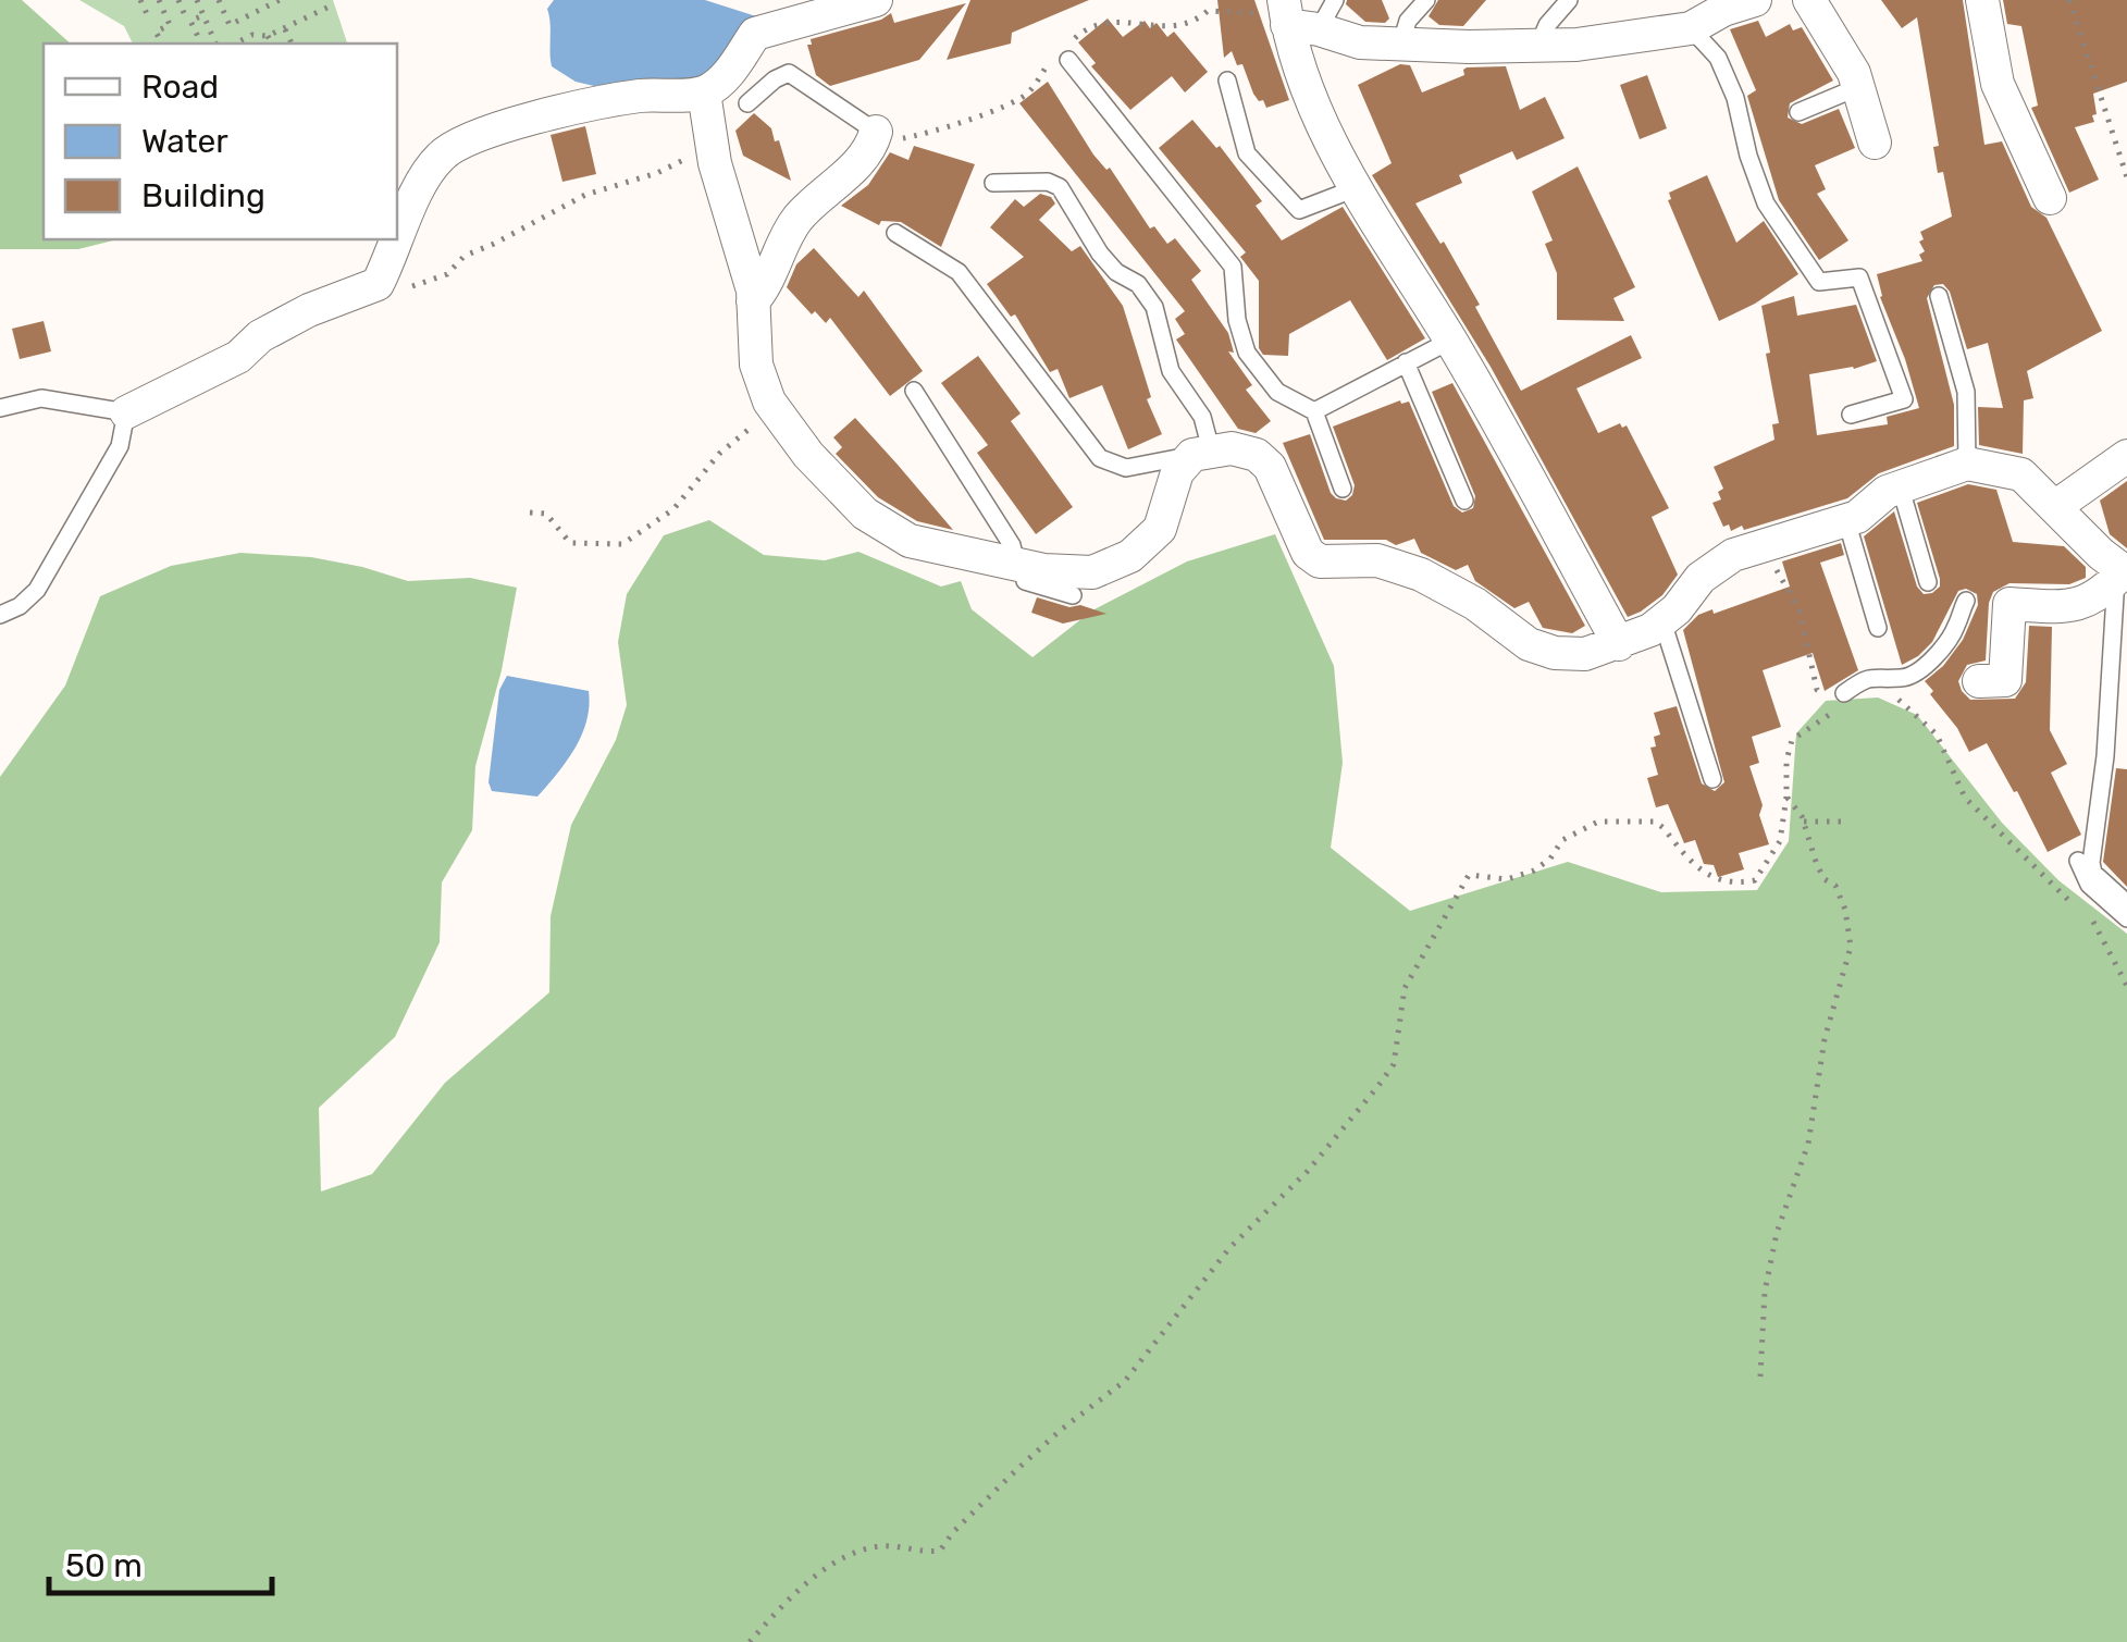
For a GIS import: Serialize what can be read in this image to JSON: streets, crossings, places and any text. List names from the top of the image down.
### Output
{
  "legend": ["Road", "Water", "Building"],
  "scale_bar": "50 m"
}
